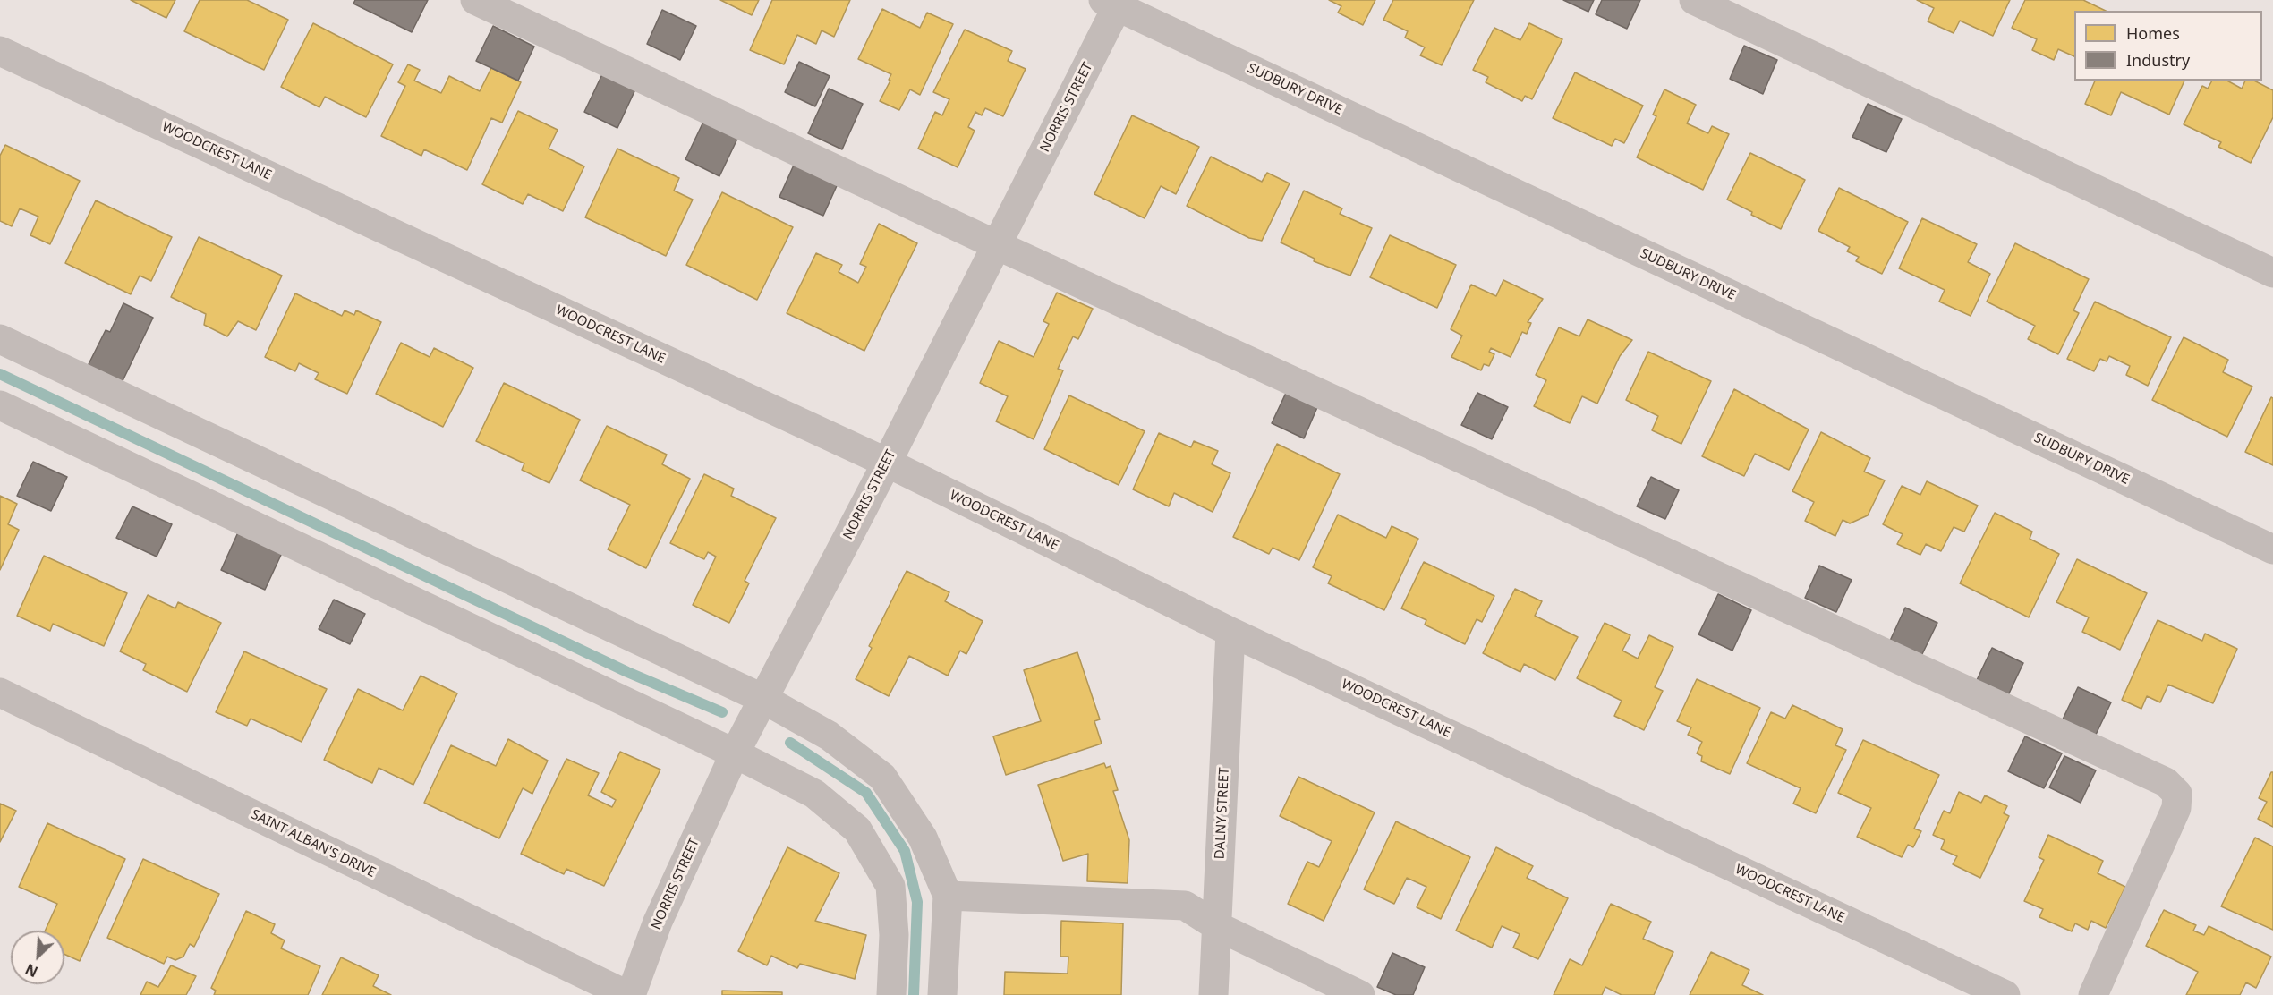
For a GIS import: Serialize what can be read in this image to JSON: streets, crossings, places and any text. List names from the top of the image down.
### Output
{
  "streets": {
    "street": [
      "SUDBURY DRIVE",
      "NORRIS STREET",
      "WOODCREST LANE",
      "DALNY STREET",
      "SAINT ALBAN'S DRIVE"
    ]
  },
  "crossings": [
    ["SUDBURY DRIVE", "NORRIS STREET"],
    ["NORRIS STREET", "WOODCREST LANE"],
    ["NORRIS STREET", "SAINT ALBAN'S DRIVE"],
    ["WOODCREST LANE", "DALNY STREET"]
  ],
  "legend": ["Homes", "Industry"],
  "north": "bottom left"
}
